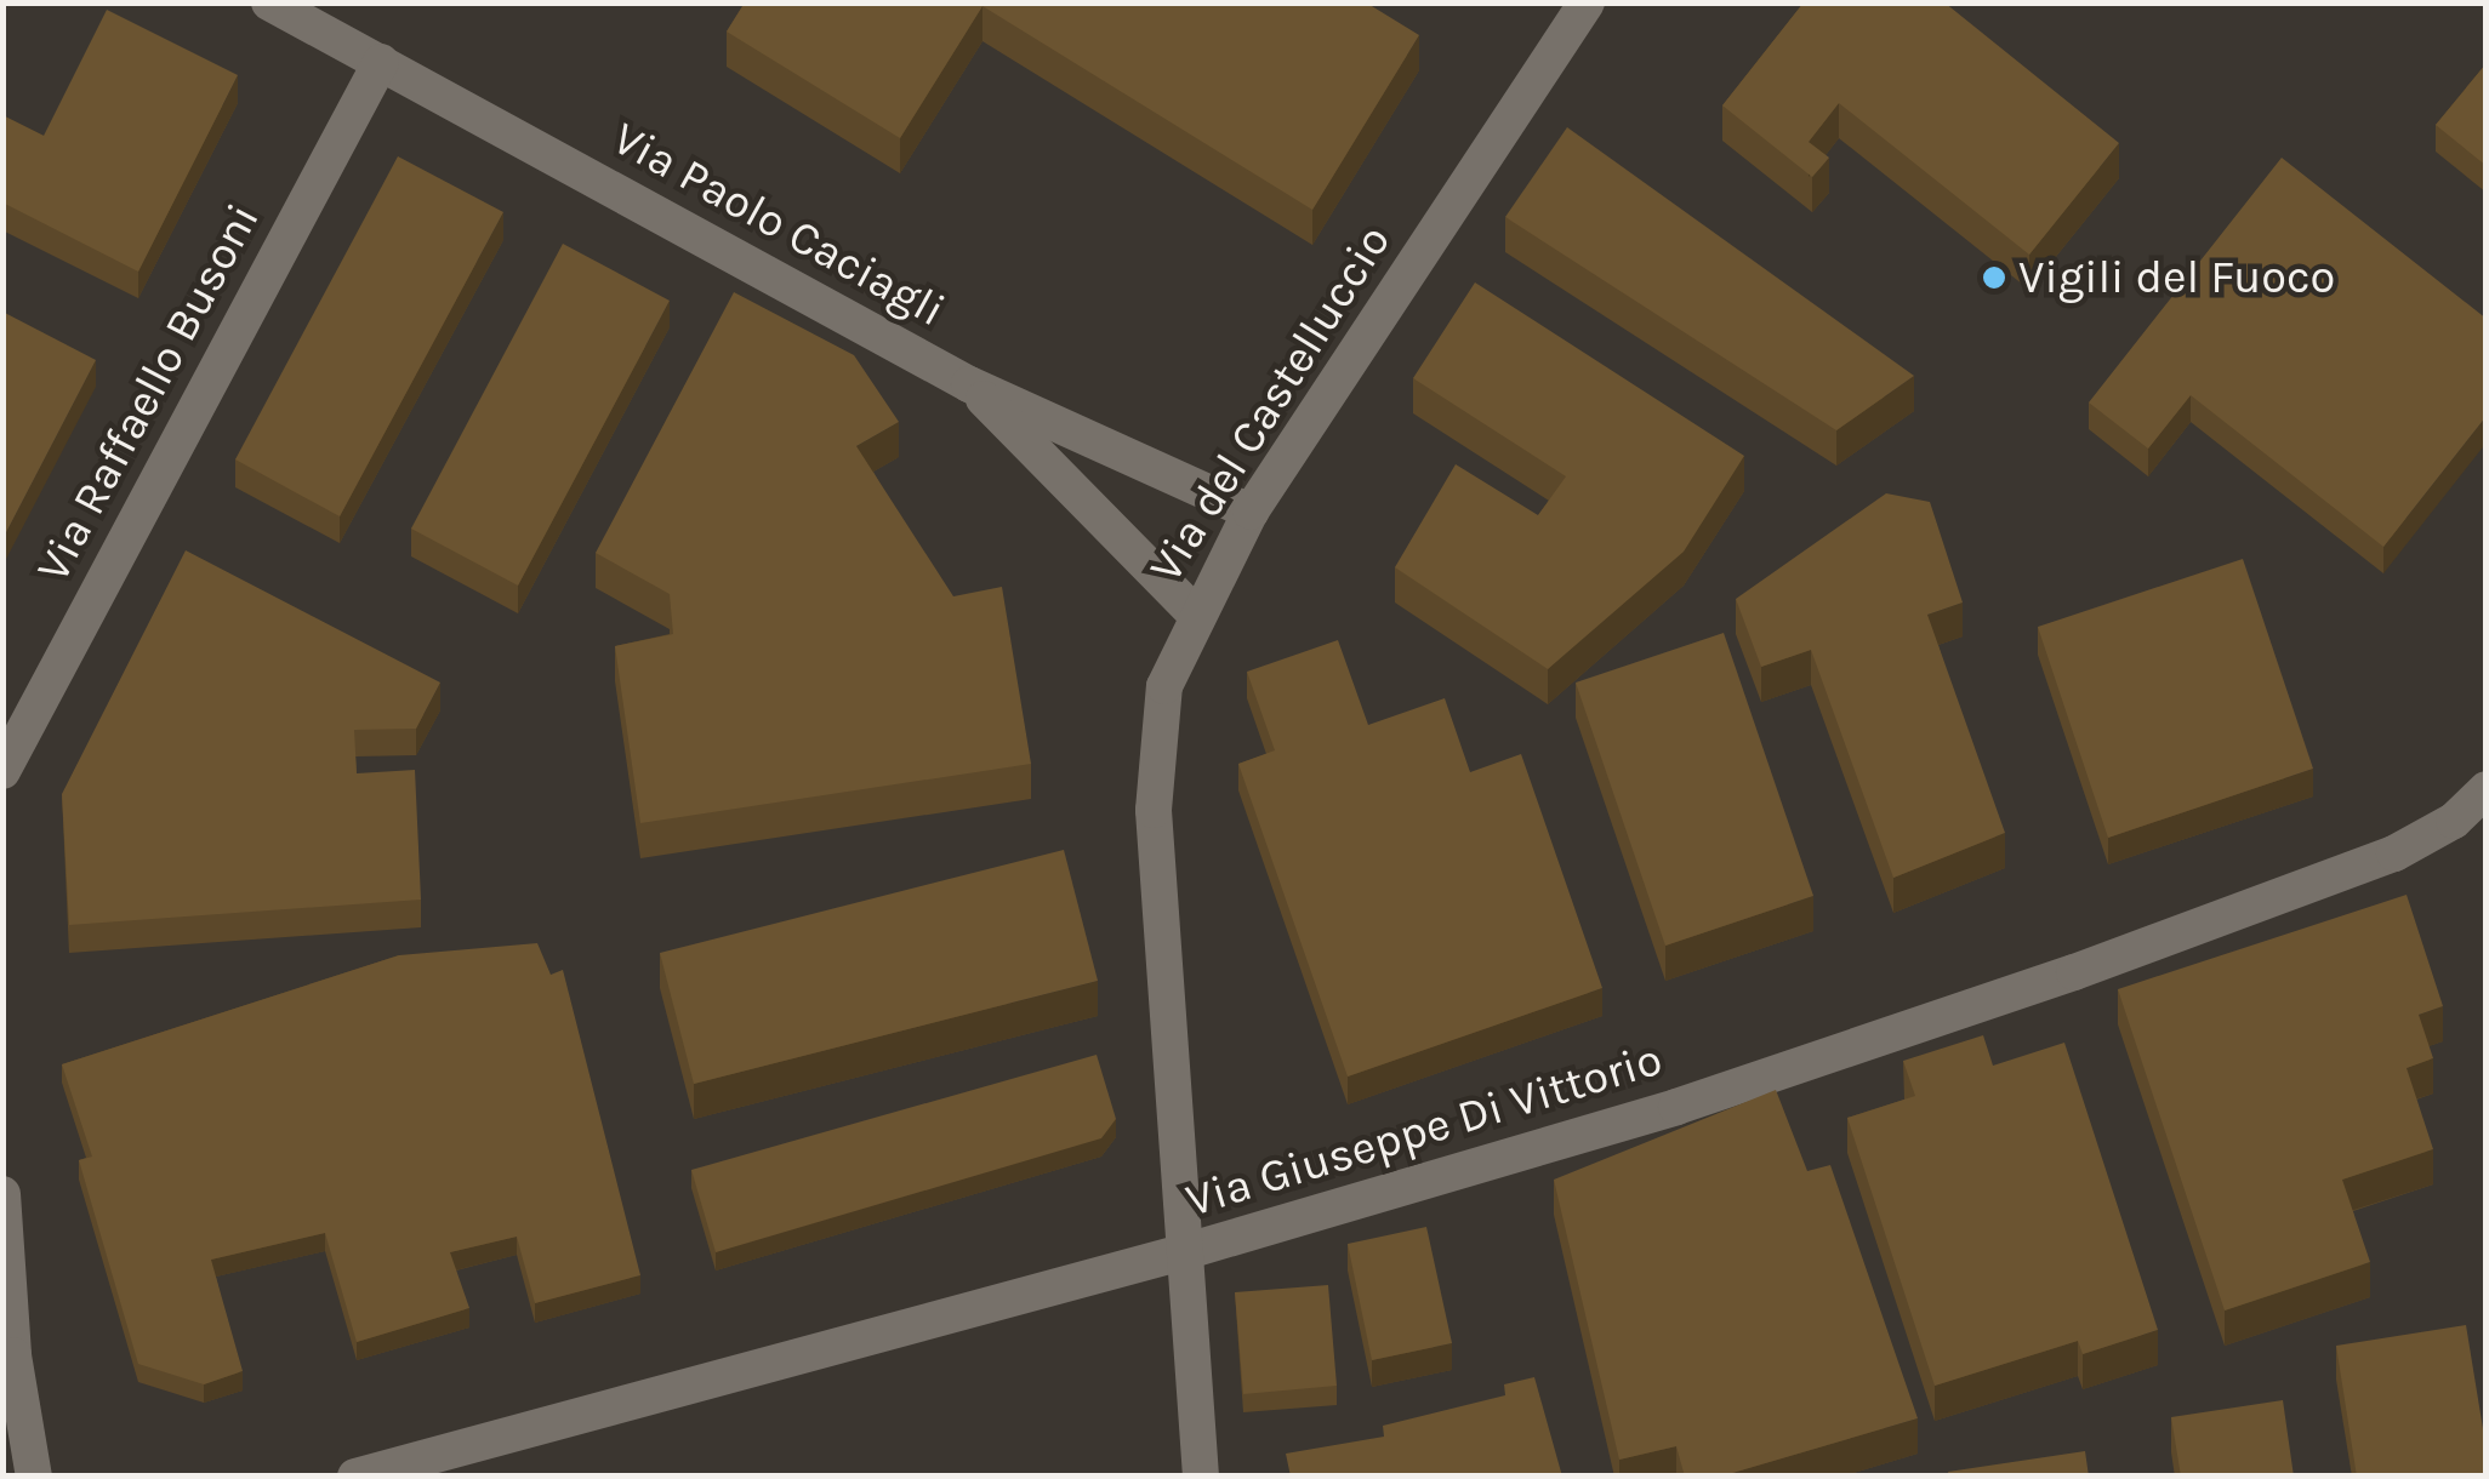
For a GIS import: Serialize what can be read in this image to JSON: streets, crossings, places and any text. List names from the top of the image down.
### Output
{
  "streets": {
    "street": [
      "Via Paolo Caciagli",
      "Via Raffaello Busoni",
      "Via del Castelluccio",
      "Via Giuseppe Di Vittorio"
    ]
  },
  "crossings": [
    ["Via Paolo Caciagli", "Via Raffaello Busoni"],
    ["Via Paolo Caciagli", "Via del Castelluccio"],
    ["Via del Castelluccio", "Via Giuseppe Di Vittorio"]
  ],
  "places": ["Vigili del Fuoco"]
}
